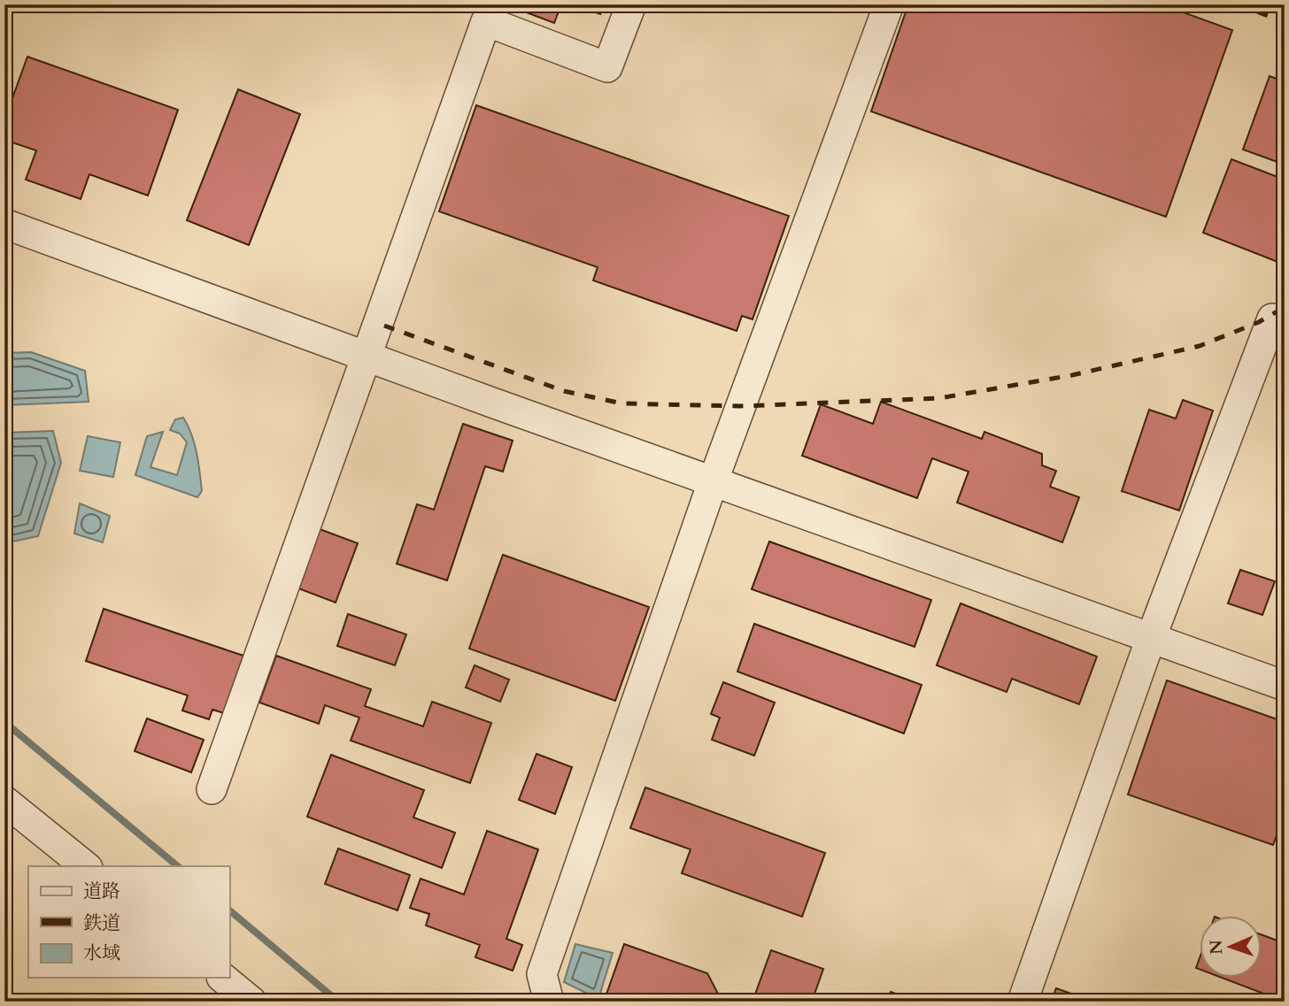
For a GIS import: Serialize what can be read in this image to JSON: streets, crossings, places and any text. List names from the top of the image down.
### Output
{
  "legend": ["道路", "鉄道", "水域"],
  "north": "left"
}
